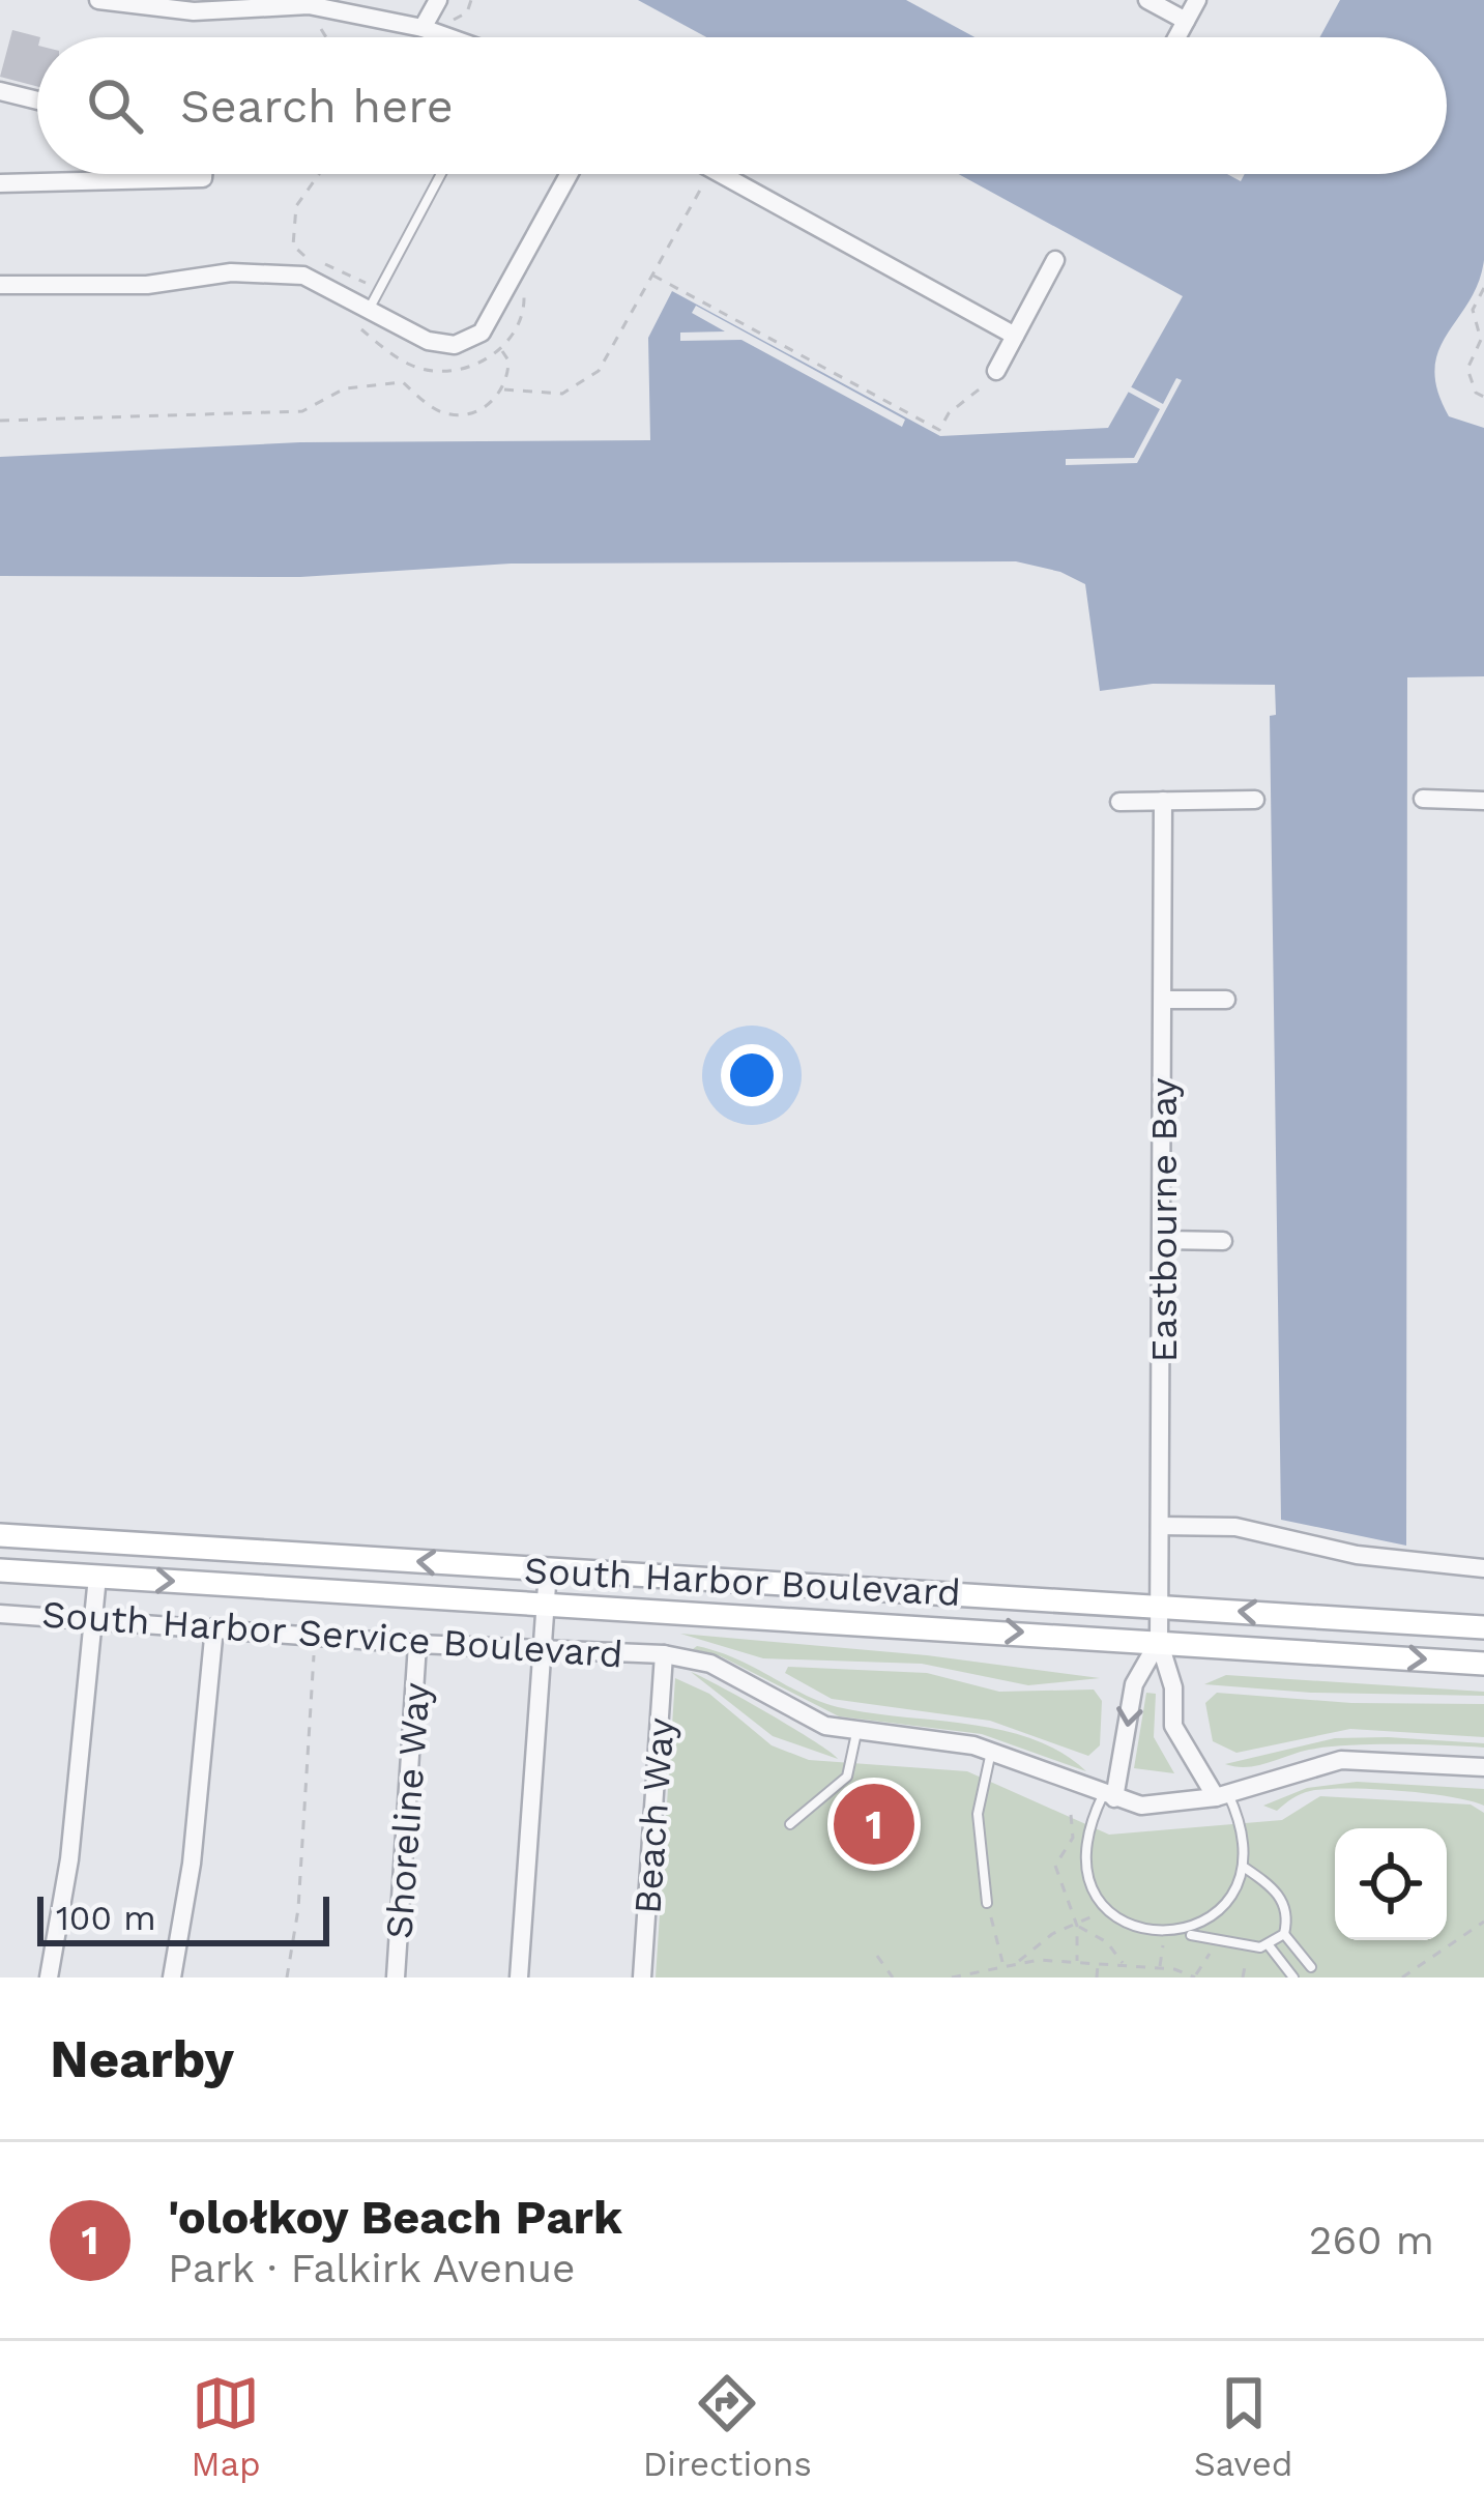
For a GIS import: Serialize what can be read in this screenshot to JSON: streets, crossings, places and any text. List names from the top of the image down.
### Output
{
  "streets": {
    "main road": ["South Harbor Boulevard"],
    "street": [
      "Eastbourne Bay",
      "South Harbor Service Boulevard",
      "Shoreline Way",
      "Beach Way"
    ]
  },
  "crossings": [
    ["Eastbourne Bay", "South Harbor Boulevard"],
    ["Eastbourne Bay", "South Harbor Service Boulevard"],
    ["South Harbor Service Boulevard", "Shoreline Way"],
    ["South Harbor Service Boulevard", "Beach Way"]
  ],
  "scale_bar": "100 m",
  "page": {
    "search": "Search here",
    "pins": "1",
    "scale": "100 m",
    "heading": "Nearby",
    "list": [
      {
        "mark": "1",
        "name": "'olołkoy Beach Park",
        "note": "Park · Falkirk Avenue",
        "value": "260 m"
      }
    ],
    "nav": ["Map", "Directions", "Saved"]
  }
}
